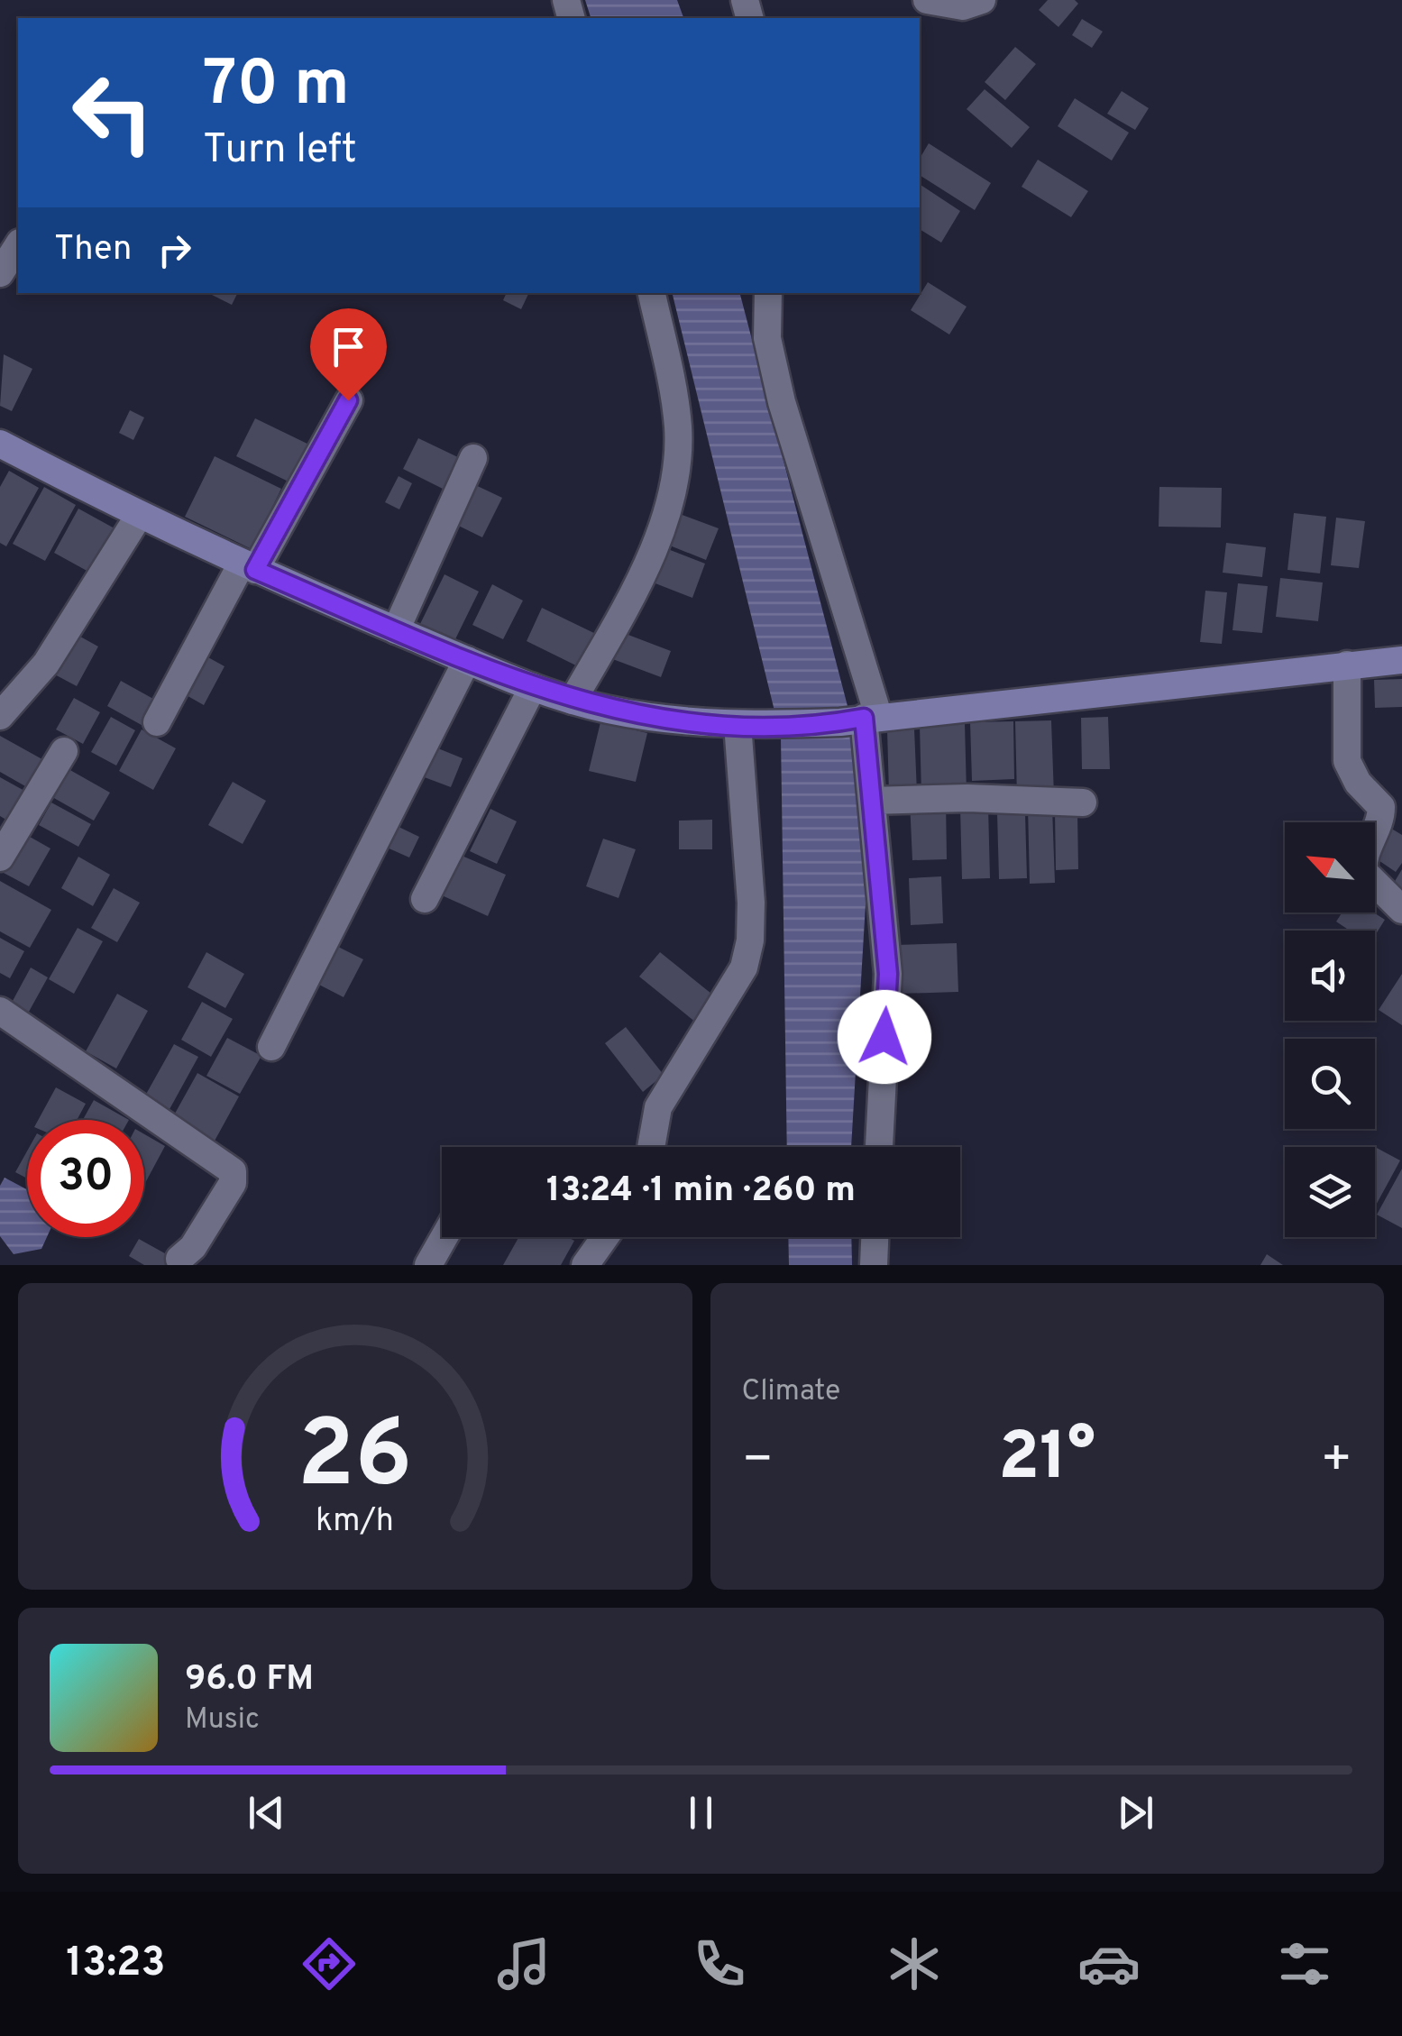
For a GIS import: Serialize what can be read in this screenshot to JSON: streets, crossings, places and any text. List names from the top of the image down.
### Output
{
  "north": "top left",
  "page": {
    "turn": ["70 m", "Turn left"],
    "then": "Then",
    "limit": "30",
    "trip": "13:24 · 1 min · 260 m",
    "tile": "Climate",
    "heat": ["−", "21°", "+"],
    "song": ["96.0 FM", "Music"],
    "tabs": "13:23",
    "gauge": ["26", "km/h"]
  }
}
